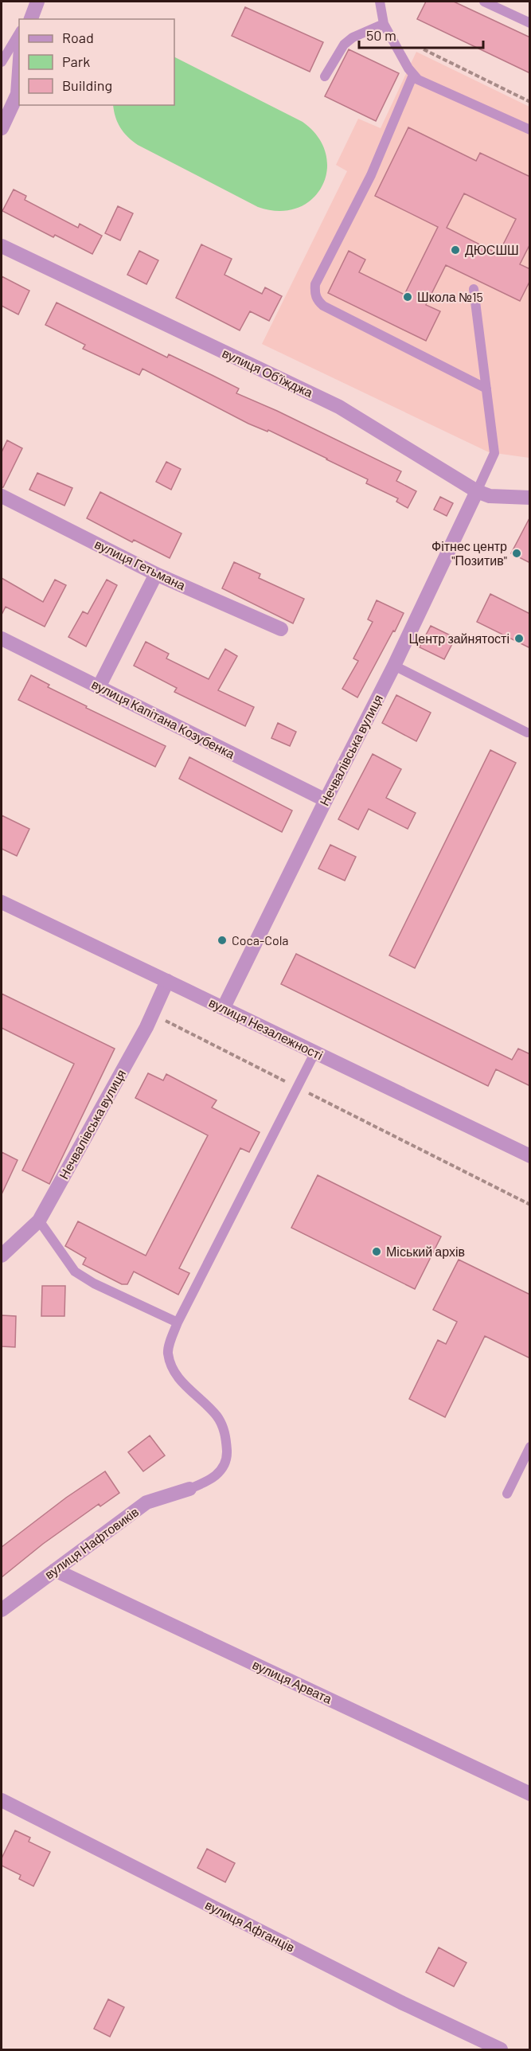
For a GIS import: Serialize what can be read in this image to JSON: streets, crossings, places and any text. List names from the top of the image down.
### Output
{
  "streets": {
    "street": [
      "вулиця Обʼїжджа",
      "вулиця Гетьмана",
      "вулиця Капітана Козубенка",
      "Нечвалівська вулиця",
      "вулиця Незалежності",
      "вулиця Нафтовиків",
      "вулиця Арвата",
      "вулиця Афганців"
    ]
  },
  "crossings": [
    ["вулиця Обʼїжджа", "Нечвалівська вулиця"],
    ["вулиця Капітана Козубенка", "Нечвалівська вулиця"],
    ["Нечвалівська вулиця", "вулиця Незалежності"],
    ["вулиця Нафтовиків", "вулиця Арвата"]
  ],
  "places": [
    "ДЮСШШ",
    "Школа №15",
    "Фітнес центр \"Позитив\"",
    "Центр зайнятості",
    "Coca-Cola",
    "Міський архів"
  ],
  "legend": ["Road", "Park", "Building"],
  "scale_bar": "50 m"
}
